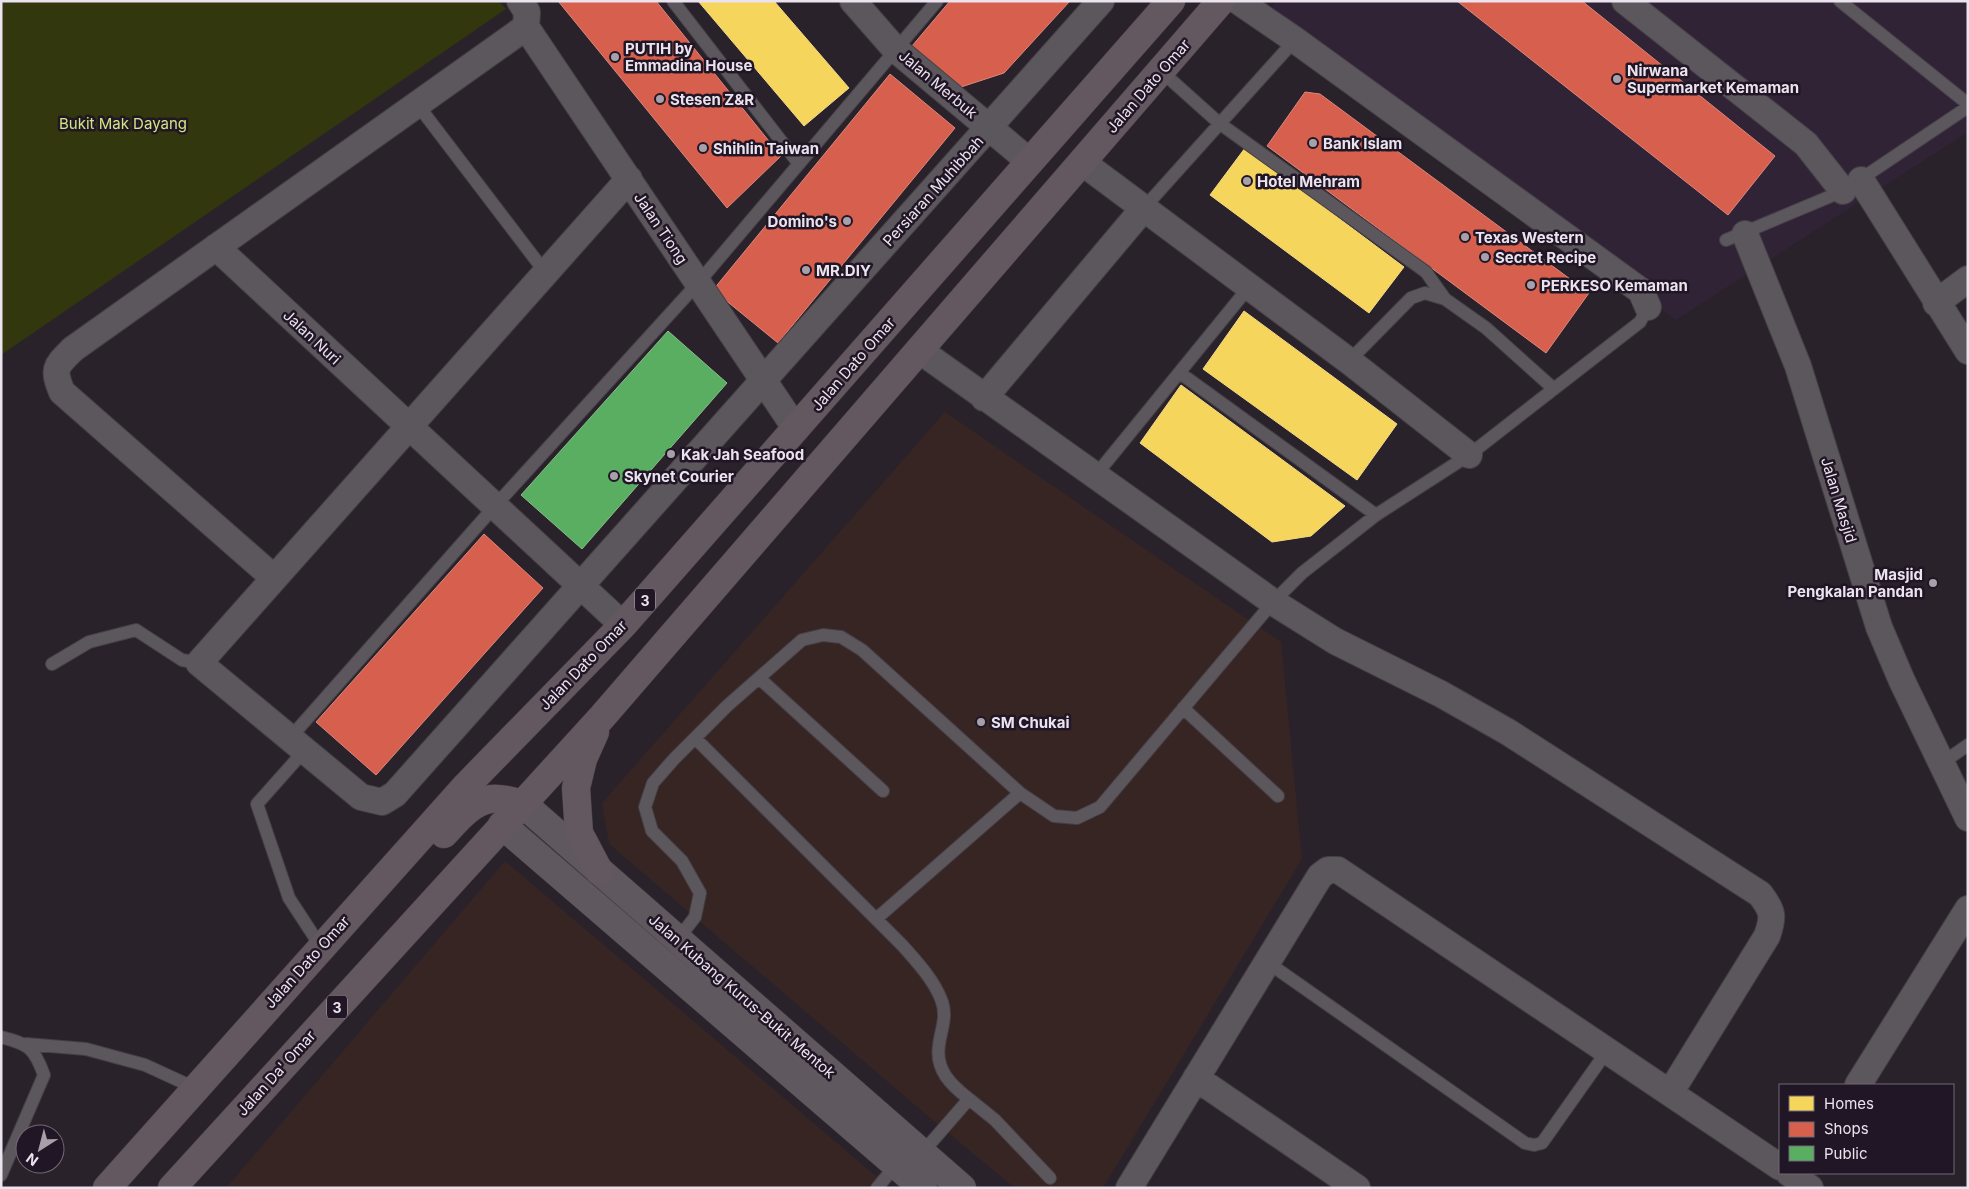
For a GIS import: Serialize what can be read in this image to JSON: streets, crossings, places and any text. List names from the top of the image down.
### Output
{
  "streets": {
    "highway": ["Jalan Dato Omar", "3", "Jalan Da' Omar"],
    "main road": ["Jalan Kubang Kurus-Bukit Mentok"],
    "street": [
      "Jalan Merbuk",
      "Persiaran Muhibbah",
      "Jalan Tiong",
      "Jalan Nuri",
      "Jalan Masjid"
    ]
  },
  "crossings": [
    ["Jalan Merbuk", "Jalan Dato Omar"],
    ["Jalan Merbuk", "Persiaran Muhibbah"],
    ["Jalan Dato Omar", "Jalan Tiong"],
    ["Jalan Dato Omar", "Jalan Nuri"],
    ["Jalan Dato Omar", "Jalan Kubang Kurus-Bukit Mentok"],
    ["Jalan Dato Omar", "Jalan Da' Omar"],
    ["Persiaran Muhibbah", "Jalan Tiong"],
    ["Persiaran Muhibbah", "Jalan Nuri"],
    ["Jalan Kubang Kurus-Bukit Mentok", "Jalan Da' Omar"]
  ],
  "parks": ["Bukit Mak Dayang"],
  "places": [
    "PUTIH by Emmadina House",
    "Nirwana Supermarket Kemaman",
    "Stesen Z&R",
    "Bank Islam",
    "Shihlin Taiwan",
    "Hotel Mehram",
    "Domino's",
    "Texas Western",
    "Secret Recipe",
    "MR.DIY",
    "PERKESO Kemaman",
    "Kak Jah Seafood",
    "Skynet Courier",
    "Masjid Pengkalan Pandan",
    "SM Chukai"
  ],
  "legend": ["Homes", "Shops", "Public"],
  "north": "bottom left"
}
